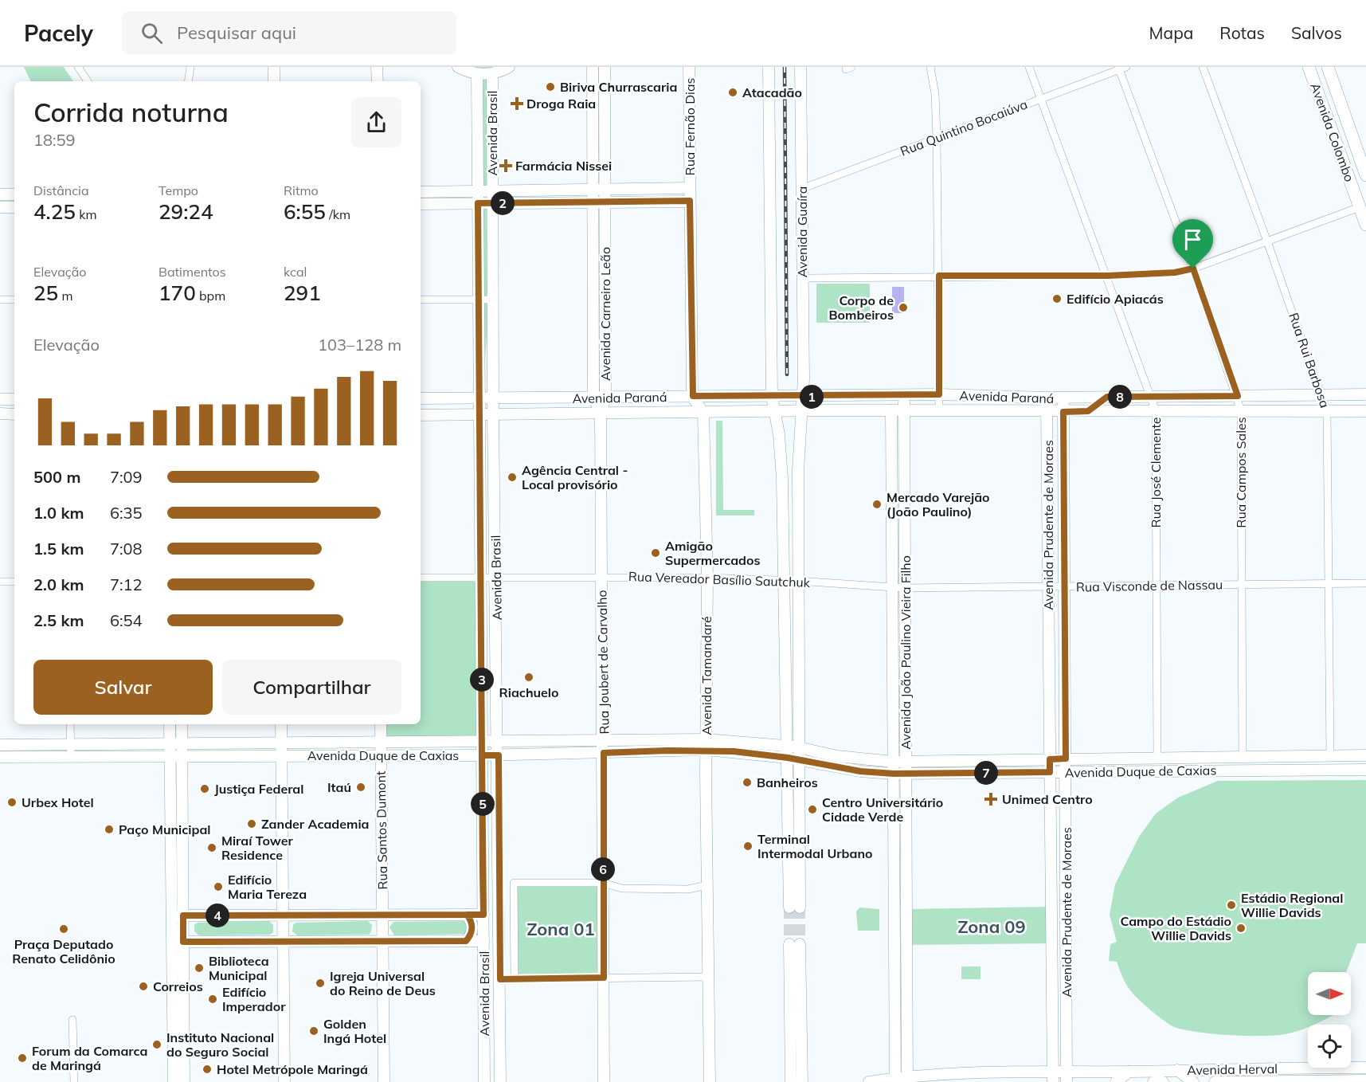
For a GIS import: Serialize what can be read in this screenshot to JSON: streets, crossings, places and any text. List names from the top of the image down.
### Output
{
  "streets": {
    "main road": [
      "Rua Fernão Dias",
      "Avenida Colombo",
      "Avenida Brasil",
      "Avenida Guaíra",
      "Avenida Carneiro Leão",
      "Avenida Paraná",
      "Avenida Prudente de Moraes",
      "Avenida João Paulino Vieira Filho",
      "Rua Joubert de Carvalho",
      "Avenida Tamandaré",
      "Avenida Duque de Caxias",
      "Rua Santos Dumont",
      "Avenida Herval"
    ],
    "street": [
      "Rua Quintino Bocaiúva",
      "Rua Rui Barbosa",
      "Rua José Clemente",
      "Rua Campos Sales",
      "Rua Vereador Basílio Sautchuk",
      "Rua Visconde de Nassau"
    ]
  },
  "crossings": [
    ["Rua Fernão Dias", "Avenida Paraná"],
    ["Rua Quintino Bocaiúva", "Avenida Guaíra"],
    ["Rua Quintino Bocaiúva", "Rua José Clemente"],
    ["Rua Quintino Bocaiúva", "Rua Campos Sales"],
    ["Avenida Brasil", "Avenida Paraná"],
    ["Avenida Brasil", "Rua Vereador Basílio Sautchuk"],
    ["Avenida Brasil", "Avenida Duque de Caxias"],
    ["Avenida Guaíra", "Avenida Paraná"],
    ["Avenida Guaíra", "Rua Vereador Basílio Sautchuk"],
    ["Avenida Guaíra", "Avenida Duque de Caxias"],
    ["Avenida Carneiro Leão", "Avenida Paraná"],
    ["Avenida Carneiro Leão", "Rua Joubert de Carvalho"],
    ["Rua Rui Barbosa", "Avenida Paraná"],
    ["Rua Rui Barbosa", "Rua Visconde de Nassau"],
    ["Rua Rui Barbosa", "Avenida Duque de Caxias"],
    ["Avenida Paraná", "Rua José Clemente"],
    ["Avenida Paraná", "Rua Campos Sales"],
    ["Avenida Paraná", "Avenida Prudente de Moraes"],
    ["Avenida Paraná", "Avenida João Paulino Vieira Filho"],
    ["Avenida Paraná", "Rua Joubert de Carvalho"],
    ["Avenida Paraná", "Avenida Tamandaré"],
    ["Rua José Clemente", "Rua Visconde de Nassau"],
    ["Rua José Clemente", "Avenida Duque de Caxias"],
    ["Rua Campos Sales", "Rua Visconde de Nassau"],
    ["Rua Campos Sales", "Avenida Duque de Caxias"],
    ["Avenida Prudente de Moraes", "Rua Visconde de Nassau"],
    ["Avenida Prudente de Moraes", "Avenida Duque de Caxias"],
    ["Avenida Prudente de Moraes", "Avenida Herval"],
    ["Rua Vereador Basílio Sautchuk", "Rua Visconde de Nassau"],
    ["Rua Vereador Basílio Sautchuk", "Avenida João Paulino Vieira Filho"],
    ["Rua Vereador Basílio Sautchuk", "Rua Joubert de Carvalho"],
    ["Rua Vereador Basílio Sautchuk", "Avenida Tamandaré"],
    ["Rua Visconde de Nassau", "Avenida João Paulino Vieira Filho"],
    ["Avenida João Paulino Vieira Filho", "Avenida Duque de Caxias"],
    ["Avenida João Paulino Vieira Filho", "Avenida Herval"],
    ["Rua Joubert de Carvalho", "Avenida Duque de Caxias"],
    ["Avenida Tamandaré", "Avenida Duque de Caxias"],
    ["Avenida Duque de Caxias", "Rua Santos Dumont"]
  ],
  "districts": ["Zona 09", "Zona 01"],
  "places": {
    "other": [
      "Biriva Churrascaria",
      "Atacadão",
      "Edifício Apiacás",
      "Corpo de Bombeiros",
      "Agência Central - Local provisório",
      "Mercado Varejão (João Paulino)",
      "Amigão Supermercados",
      "Riachuelo",
      "Banheiros",
      "Itaú",
      "Justiça Federal",
      "Urbex Hotel",
      "Centro Universitário Cidade Verde",
      "Zander Academia",
      "Paço Municipal",
      "Terminal Intermodal Urbano",
      "Miraí Tower Residence",
      "Edifício Maria Tereza",
      "Estádio Regional Willie Davids",
      "Campo do Estádio Willie Davids",
      "Praça Deputado Renato Celidônio",
      "Biblioteca Municipal",
      "Igreja Universal do Reino de Deus",
      "Correios",
      "Edifício Imperador",
      "Golden Ingá Hotel",
      "Instituto Nacional do Seguro Social",
      "Forum da Comarca de Maringá",
      "Hotel Metrópole Maringá"
    ],
    "health": ["Droga Raia", "Farmácia Nissei", "Unimed Centro"]
  },
  "north": "right",
  "page": {
    "header": "Pacely",
    "search": "Pesquisar aqui",
    "nav": ["Mapa", "Rotas", "Salvos"],
    "heading": ["Corrida noturna", "18:59"],
    "stats": [
      ["Distância", "4.25 km"],
      ["Tempo", "29:24"],
      ["Ritmo", "6:55 /km"],
      ["Elevação", "25 m"],
      ["Batimentos", "170 bpm"],
      ["kcal", "291"]
    ],
    "pins": [
      "2",
      "1",
      "8",
      "3",
      "7",
      "5",
      "6",
      "4"
    ],
    "chart": ["Elevação", "103–128 m"],
    "list": [
      {
        "name": "500 m",
        "note": "7:09"
      },
      {
        "name": "1.0 km",
        "note": "6:35"
      },
      {
        "name": "1.5 km",
        "note": "7:08"
      },
      {
        "name": "2.0 km",
        "note": "7:12"
      },
      {
        "name": "2.5 km",
        "note": "6:54"
      }
    ],
    "buttons": ["Salvar", "Compartilhar"]
  }
}
